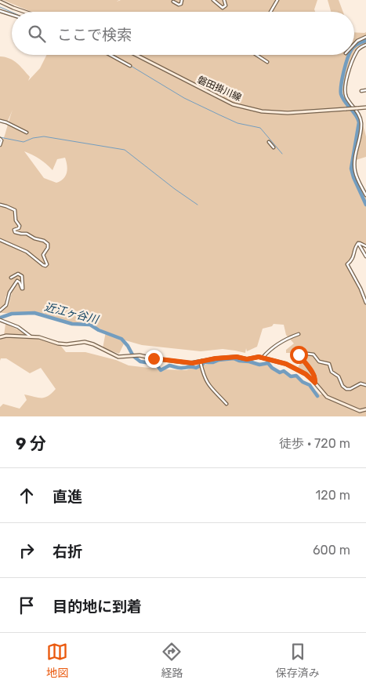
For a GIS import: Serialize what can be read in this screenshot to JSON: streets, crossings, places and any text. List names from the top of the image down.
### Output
{
  "streets": {
    "street": ["磐田掛川線"]
  },
  "water": ["近江ヶ谷川"],
  "page": {
    "search": "ここで検索",
    "heading": ["9 分", "徒歩 · 720 m"],
    "list": [
      ["直進", "120 m"],
      ["右折", "600 m"],
      "目的地に到着"
    ],
    "nav": ["地図", "経路", "保存済み"]
  }
}
